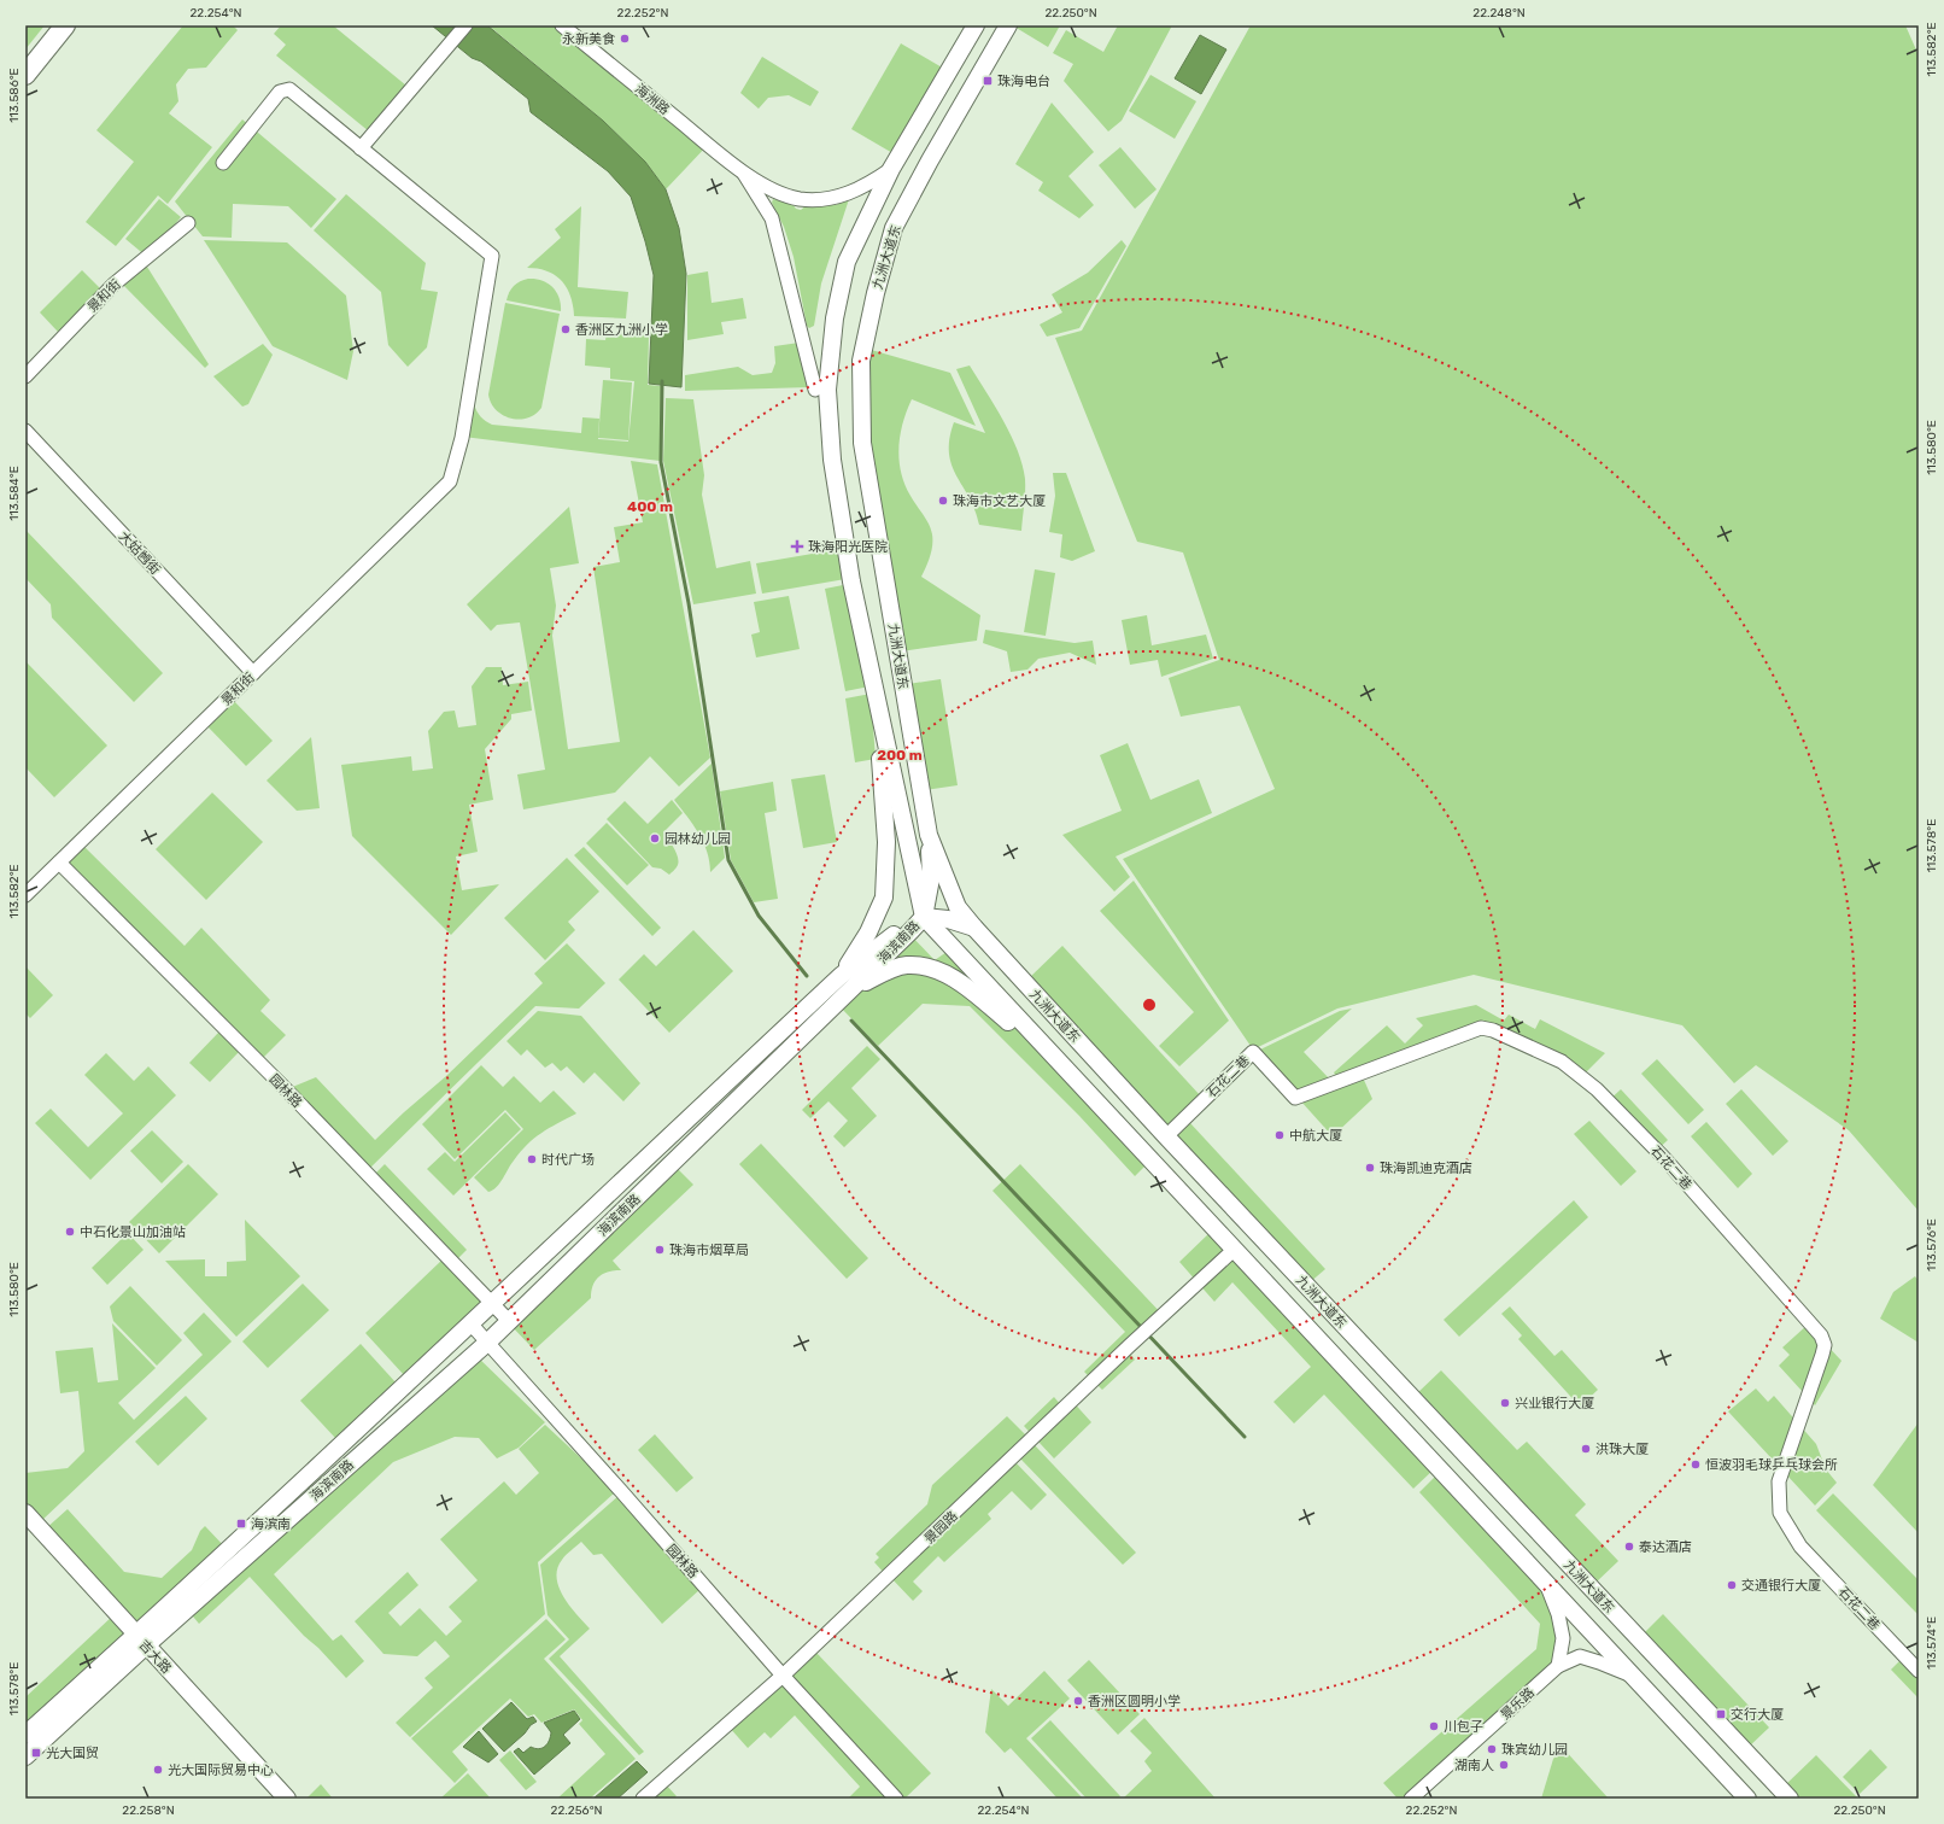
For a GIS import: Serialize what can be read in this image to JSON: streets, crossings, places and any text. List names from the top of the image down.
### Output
{
  "streets": {
    "main road": ["九洲大道东", "海滨南路", "吉大路"],
    "street": [
      "海洲路",
      "景和街",
      "大姑乸街",
      "石花二巷",
      "园林路",
      "景园路",
      "景乐路"
    ]
  },
  "crossings": [
    ["九洲大道东", "石花二巷"],
    ["景和街", "大姑乸街"],
    ["景和街", "园林路"],
    ["海滨南路", "园林路"],
    ["海滨南路", "吉大路"],
    ["园林路", "景园路"]
  ],
  "places": {
    "other": [
      "永新美食",
      "香洲区九洲小学",
      "珠海市文艺大厦",
      "园林幼儿园",
      "中航大厦",
      "时代广场",
      "珠海凯迪克酒店",
      "中石化景山加油站",
      "珠海市烟草局",
      "兴业银行大厦",
      "洪珠大厦",
      "恒波羽毛球乒乓球会所",
      "泰达酒店",
      "交通银行大厦",
      "香洲区圆明小学",
      "川包子",
      "珠宾幼儿园",
      "湖南人",
      "光大国际贸易中心"
    ],
    "transit": [
      "珠海电台",
      "海滨南",
      "交行大厦",
      "光大国贸"
    ],
    "health": ["珠海阳光医院"]
  },
  "coordinates": [
    "22.254°N",
    "22.252°N",
    "22.250°N",
    "22.248°N",
    "113.582°E",
    "113.586°E",
    "113.580°E",
    "113.584°E",
    "113.578°E",
    "113.576°E",
    "113.574°E",
    "22.258°N",
    "22.256°N"
  ],
  "rings": ["400 m", "200 m"]
}
